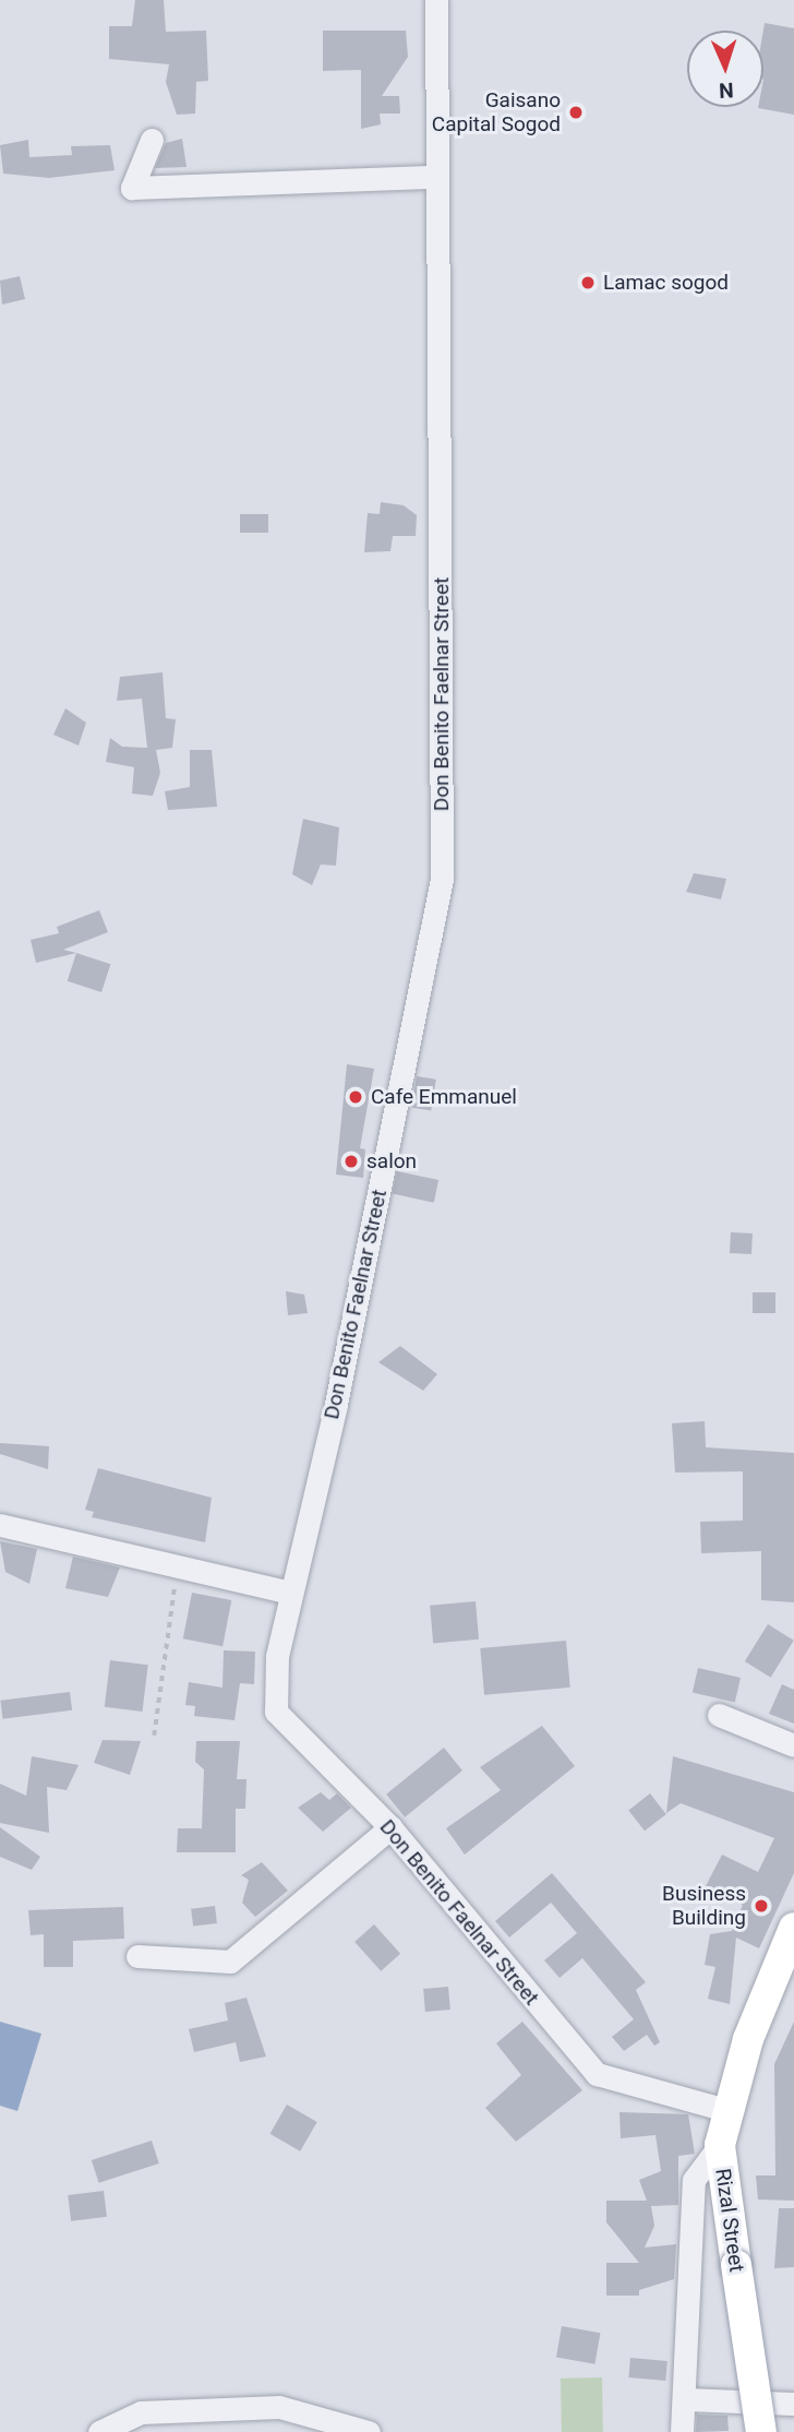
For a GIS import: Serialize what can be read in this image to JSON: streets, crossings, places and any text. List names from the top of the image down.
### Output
{
  "streets": {
    "main road": ["Rizal Street"],
    "street": ["Don Benito Faelnar Street"]
  },
  "crossings": [
    ["Don Benito Faelnar Street", "Rizal Street"]
  ],
  "places": [
    "Gaisano Capital Sogod",
    "Lamac sogod",
    "Cafe Emmanuel",
    "salon",
    "Business Building"
  ],
  "north": "bottom"
}
